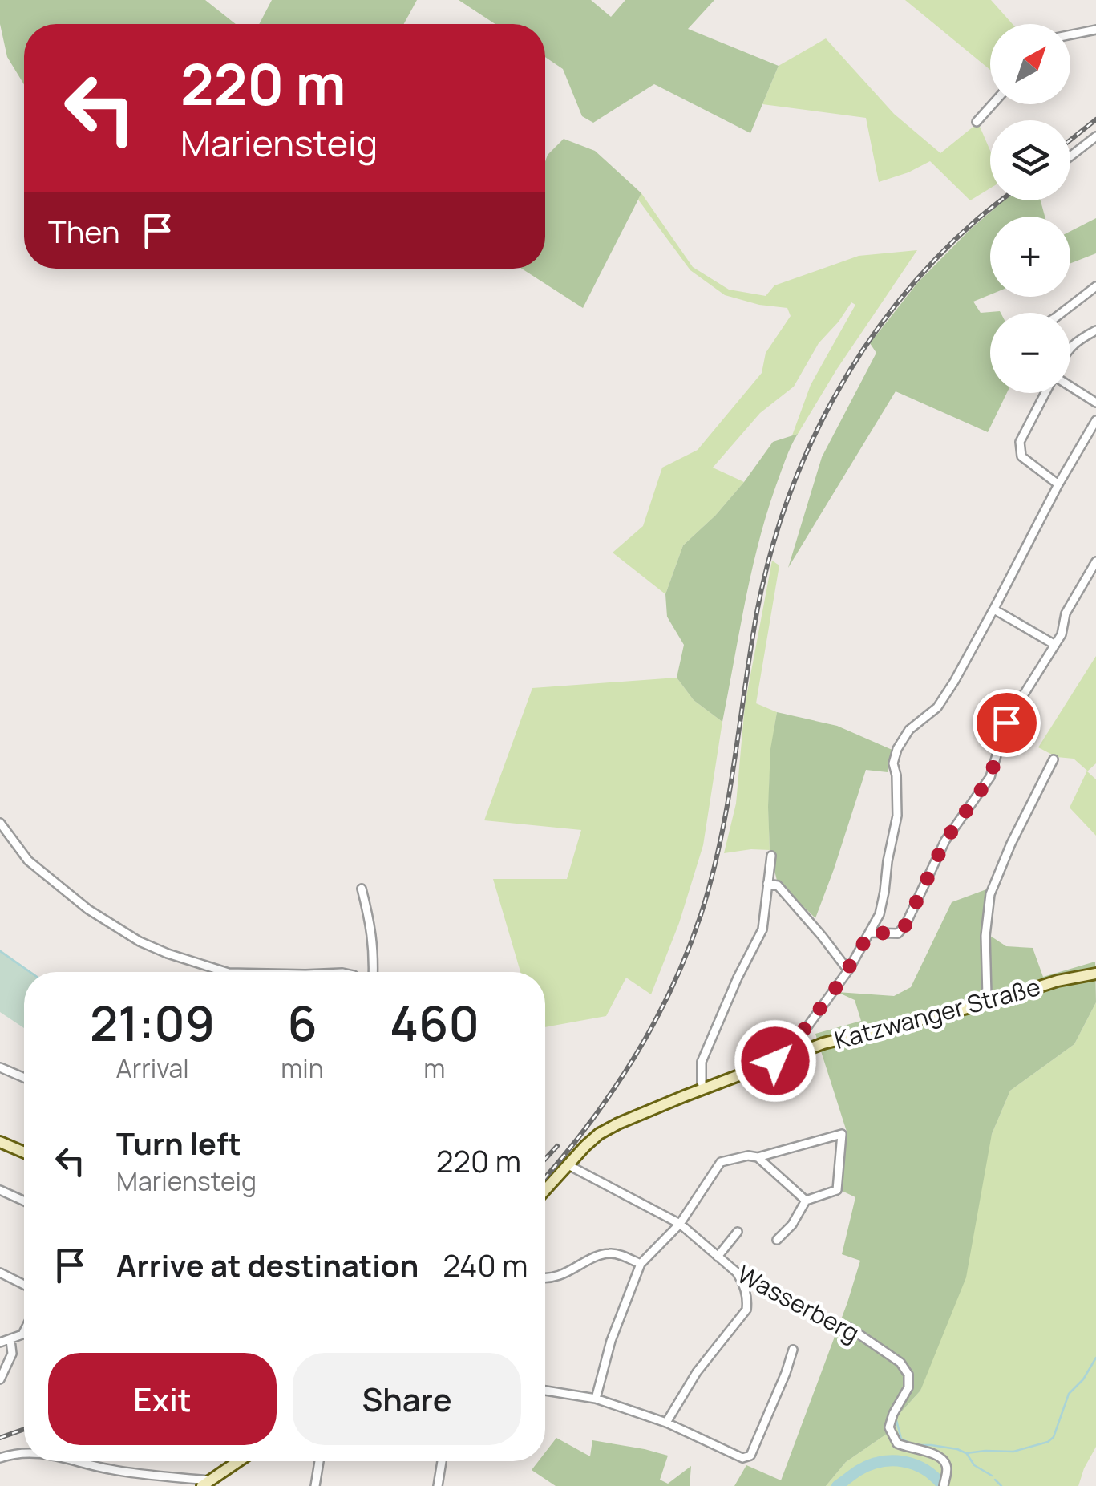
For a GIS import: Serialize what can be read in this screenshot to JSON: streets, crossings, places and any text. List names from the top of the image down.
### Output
{
  "streets": {
    "main road": ["Katzwanger Straße"],
    "street": ["Wasserberg"]
  },
  "crossings": [
    ["Katzwanger Straße", "Wasserberg"]
  ],
  "north": "top right",
  "page": {
    "map_buttons": ["+", "−"],
    "turn": ["220 m", "Mariensteig"],
    "then": "Then",
    "eta": [
      "21:09",
      "Arrival",
      "6",
      "min",
      "460",
      "m"
    ],
    "list": [
      {
        "name": "Turn left",
        "note": "Mariensteig",
        "value": "220 m"
      },
      {
        "name": "Arrive at destination",
        "value": "240 m"
      }
    ],
    "buttons": ["Exit", "Share"]
  }
}
